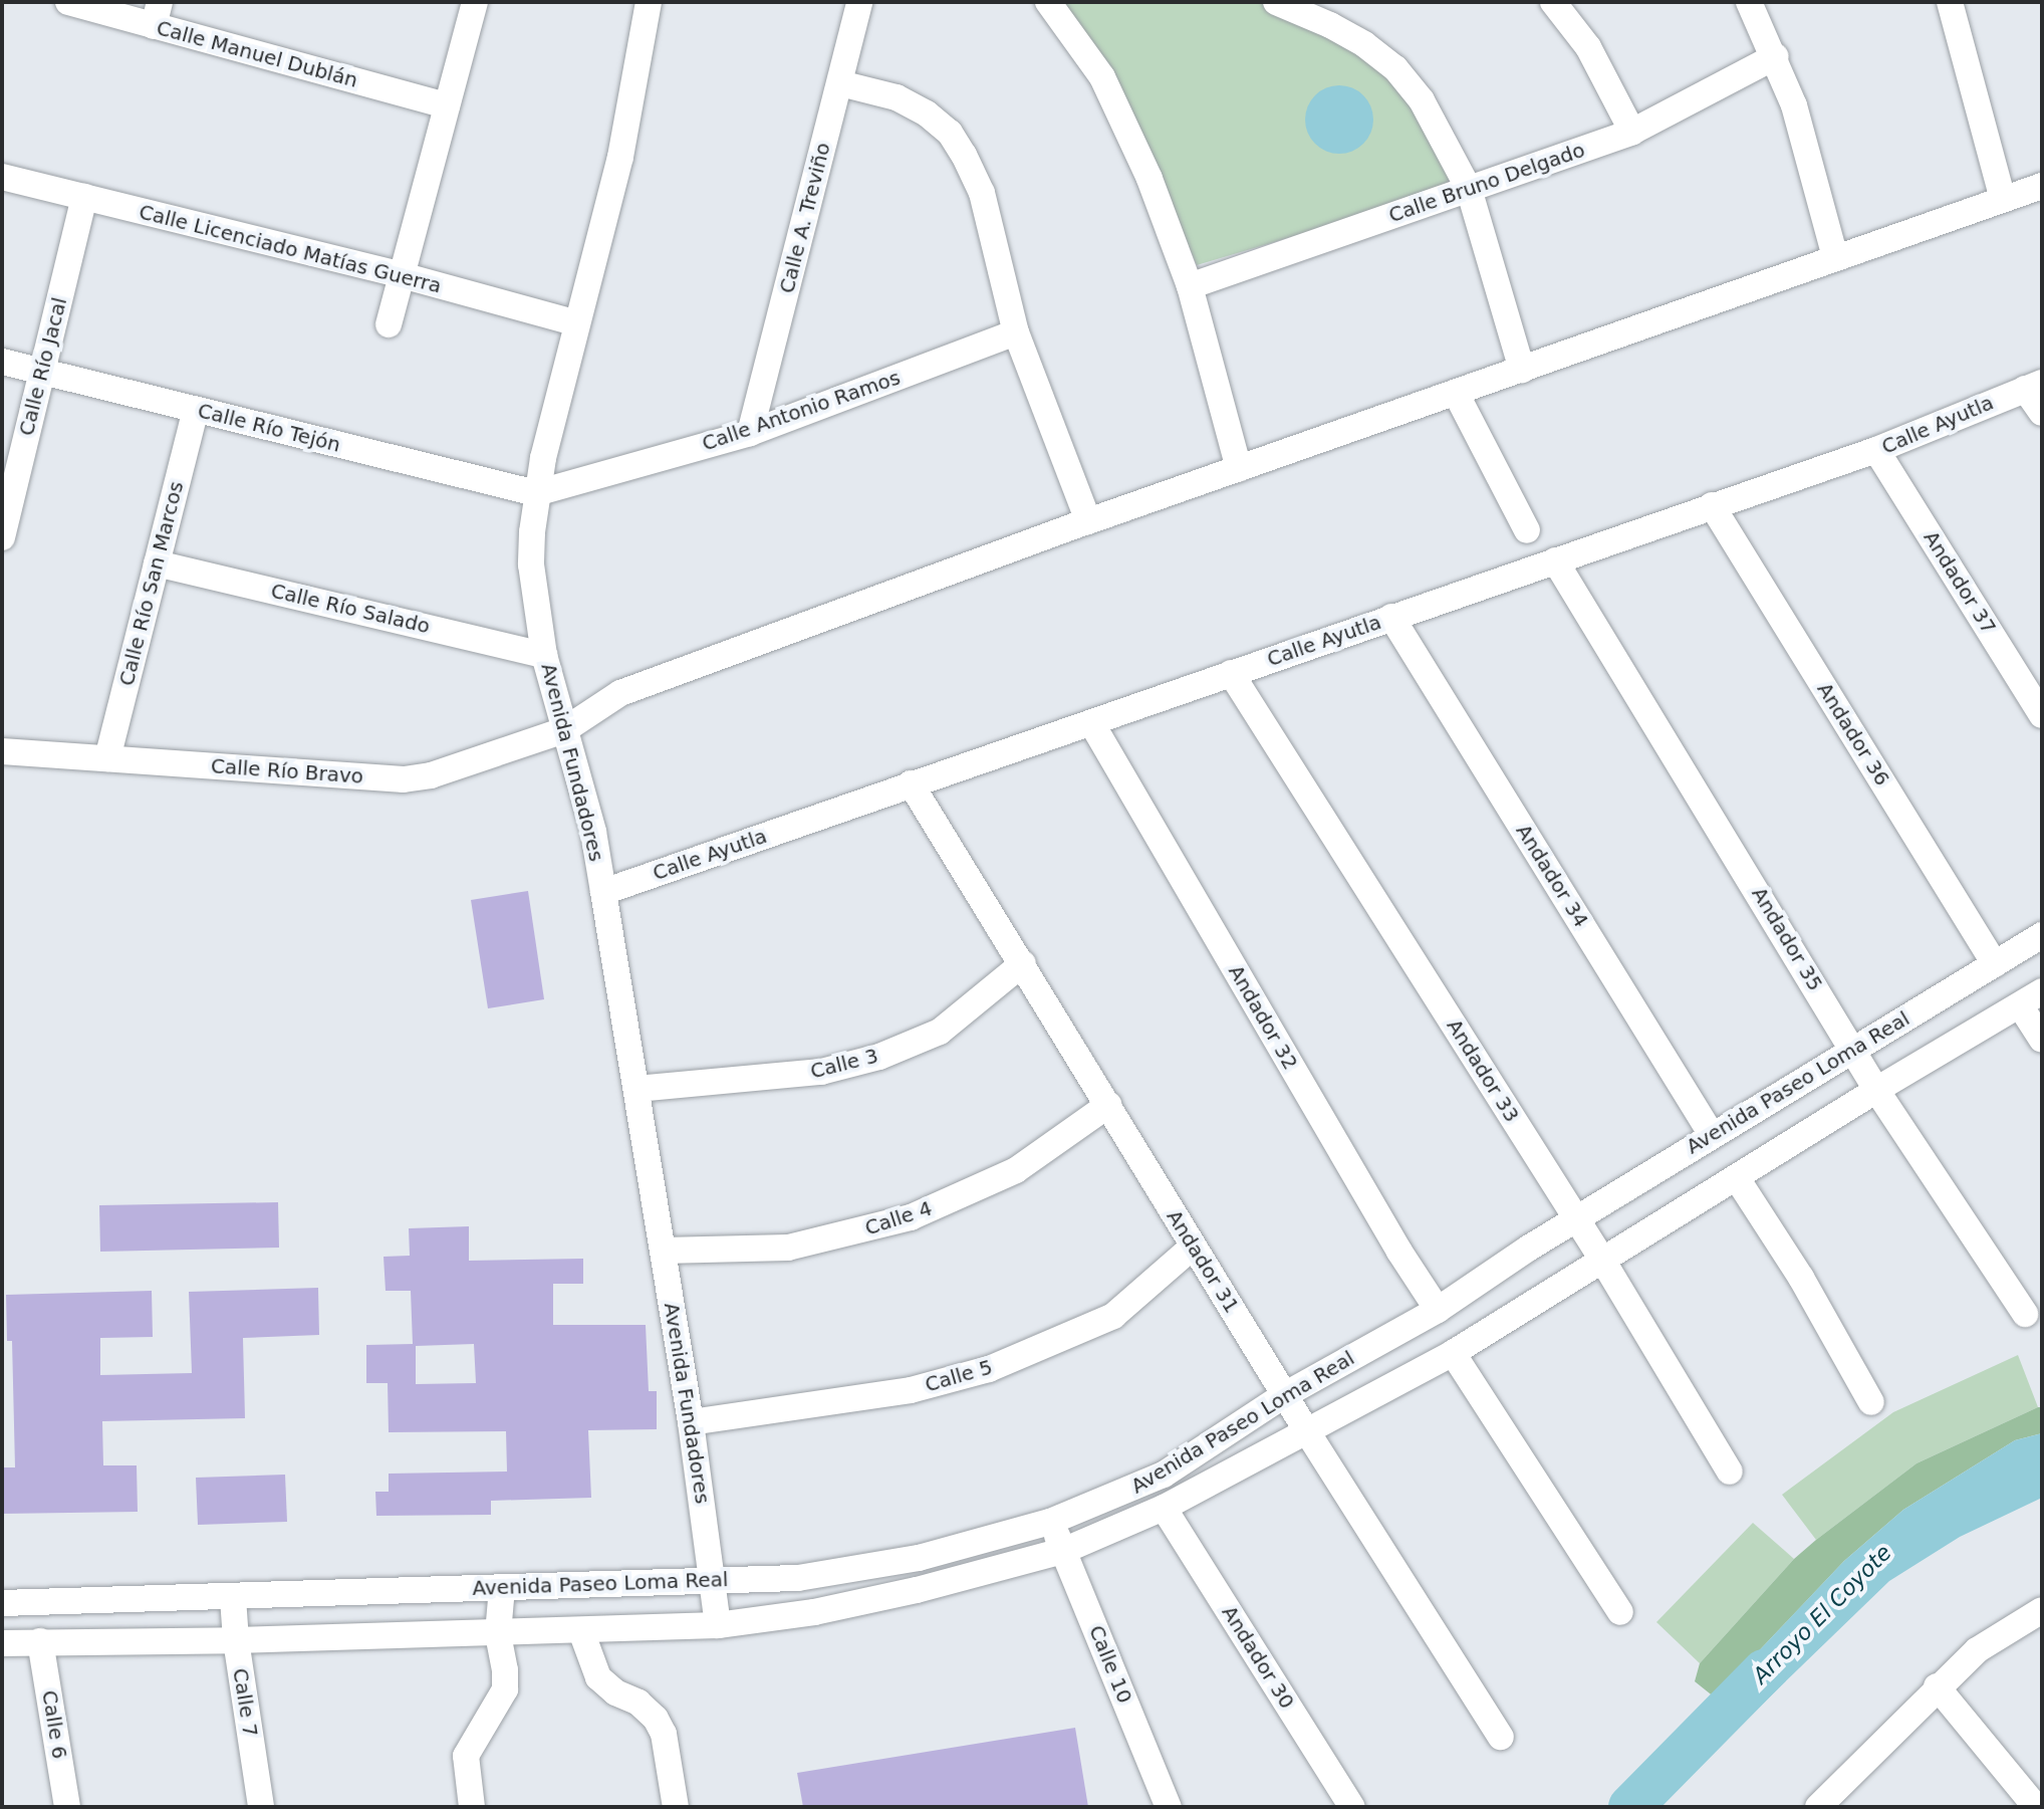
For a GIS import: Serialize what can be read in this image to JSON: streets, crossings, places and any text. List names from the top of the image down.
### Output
{
  "streets": {
    "street": [
      "Calle Manuel Dublán",
      "Calle Bruno Delgado",
      "Calle A. Treviño",
      "Calle Licenciado Matías Guerra",
      "Calle Río Jacal",
      "Calle Antonio Ramos",
      "Calle Ayutla",
      "Calle Río Tejón",
      "Andador 37",
      "Calle Río San Marcos",
      "Calle Río Salado",
      "Andador 36",
      "Avenida Fundadores",
      "Calle Río Bravo",
      "Andador 34",
      "Andador 35",
      "Andador 32",
      "Calle 3",
      "Andador 33",
      "Avenida Paseo Loma Real",
      "Calle 4",
      "Andador 31",
      "Calle 5",
      "Andador 30",
      "Calle 10",
      "Calle 7",
      "Calle 6"
    ]
  },
  "crossings": [
    ["Calle A. Treviño", "Calle Antonio Ramos"],
    ["Calle Licenciado Matías Guerra", "Calle Río Jacal"],
    ["Calle Licenciado Matías Guerra", "Avenida Fundadores"],
    ["Calle Río Jacal", "Calle Río Tejón"],
    ["Calle Antonio Ramos", "Calle Río Tejón"],
    ["Calle Antonio Ramos", "Avenida Fundadores"],
    ["Calle Ayutla", "Andador 37"],
    ["Calle Ayutla", "Andador 36"],
    ["Calle Ayutla", "Avenida Fundadores"],
    ["Calle Ayutla", "Andador 34"],
    ["Calle Ayutla", "Andador 35"],
    ["Calle Ayutla", "Andador 32"],
    ["Calle Ayutla", "Andador 33"],
    ["Calle Ayutla", "Andador 31"],
    ["Calle Río Tejón", "Calle Río San Marcos"],
    ["Calle Río Tejón", "Avenida Fundadores"],
    ["Calle Río San Marcos", "Calle Río Salado"],
    ["Calle Río San Marcos", "Calle Río Bravo"],
    ["Calle Río Salado", "Avenida Fundadores"],
    ["Andador 36", "Avenida Paseo Loma Real"],
    ["Avenida Fundadores", "Calle Río Bravo"],
    ["Avenida Fundadores", "Calle 3"],
    ["Avenida Fundadores", "Avenida Paseo Loma Real"],
    ["Avenida Fundadores", "Calle 4"],
    ["Avenida Fundadores", "Calle 5"],
    ["Andador 34", "Avenida Paseo Loma Real"],
    ["Andador 35", "Avenida Paseo Loma Real"],
    ["Andador 32", "Avenida Paseo Loma Real"],
    ["Calle 3", "Andador 31"],
    ["Andador 33", "Avenida Paseo Loma Real"],
    ["Avenida Paseo Loma Real", "Andador 31"],
    ["Avenida Paseo Loma Real", "Andador 30"],
    ["Avenida Paseo Loma Real", "Calle 10"],
    ["Avenida Paseo Loma Real", "Calle 7"],
    ["Avenida Paseo Loma Real", "Calle 6"],
    ["Calle 4", "Andador 31"],
    ["Andador 31", "Calle 5"]
  ],
  "water": ["Arroyo El Coyote"]
}
